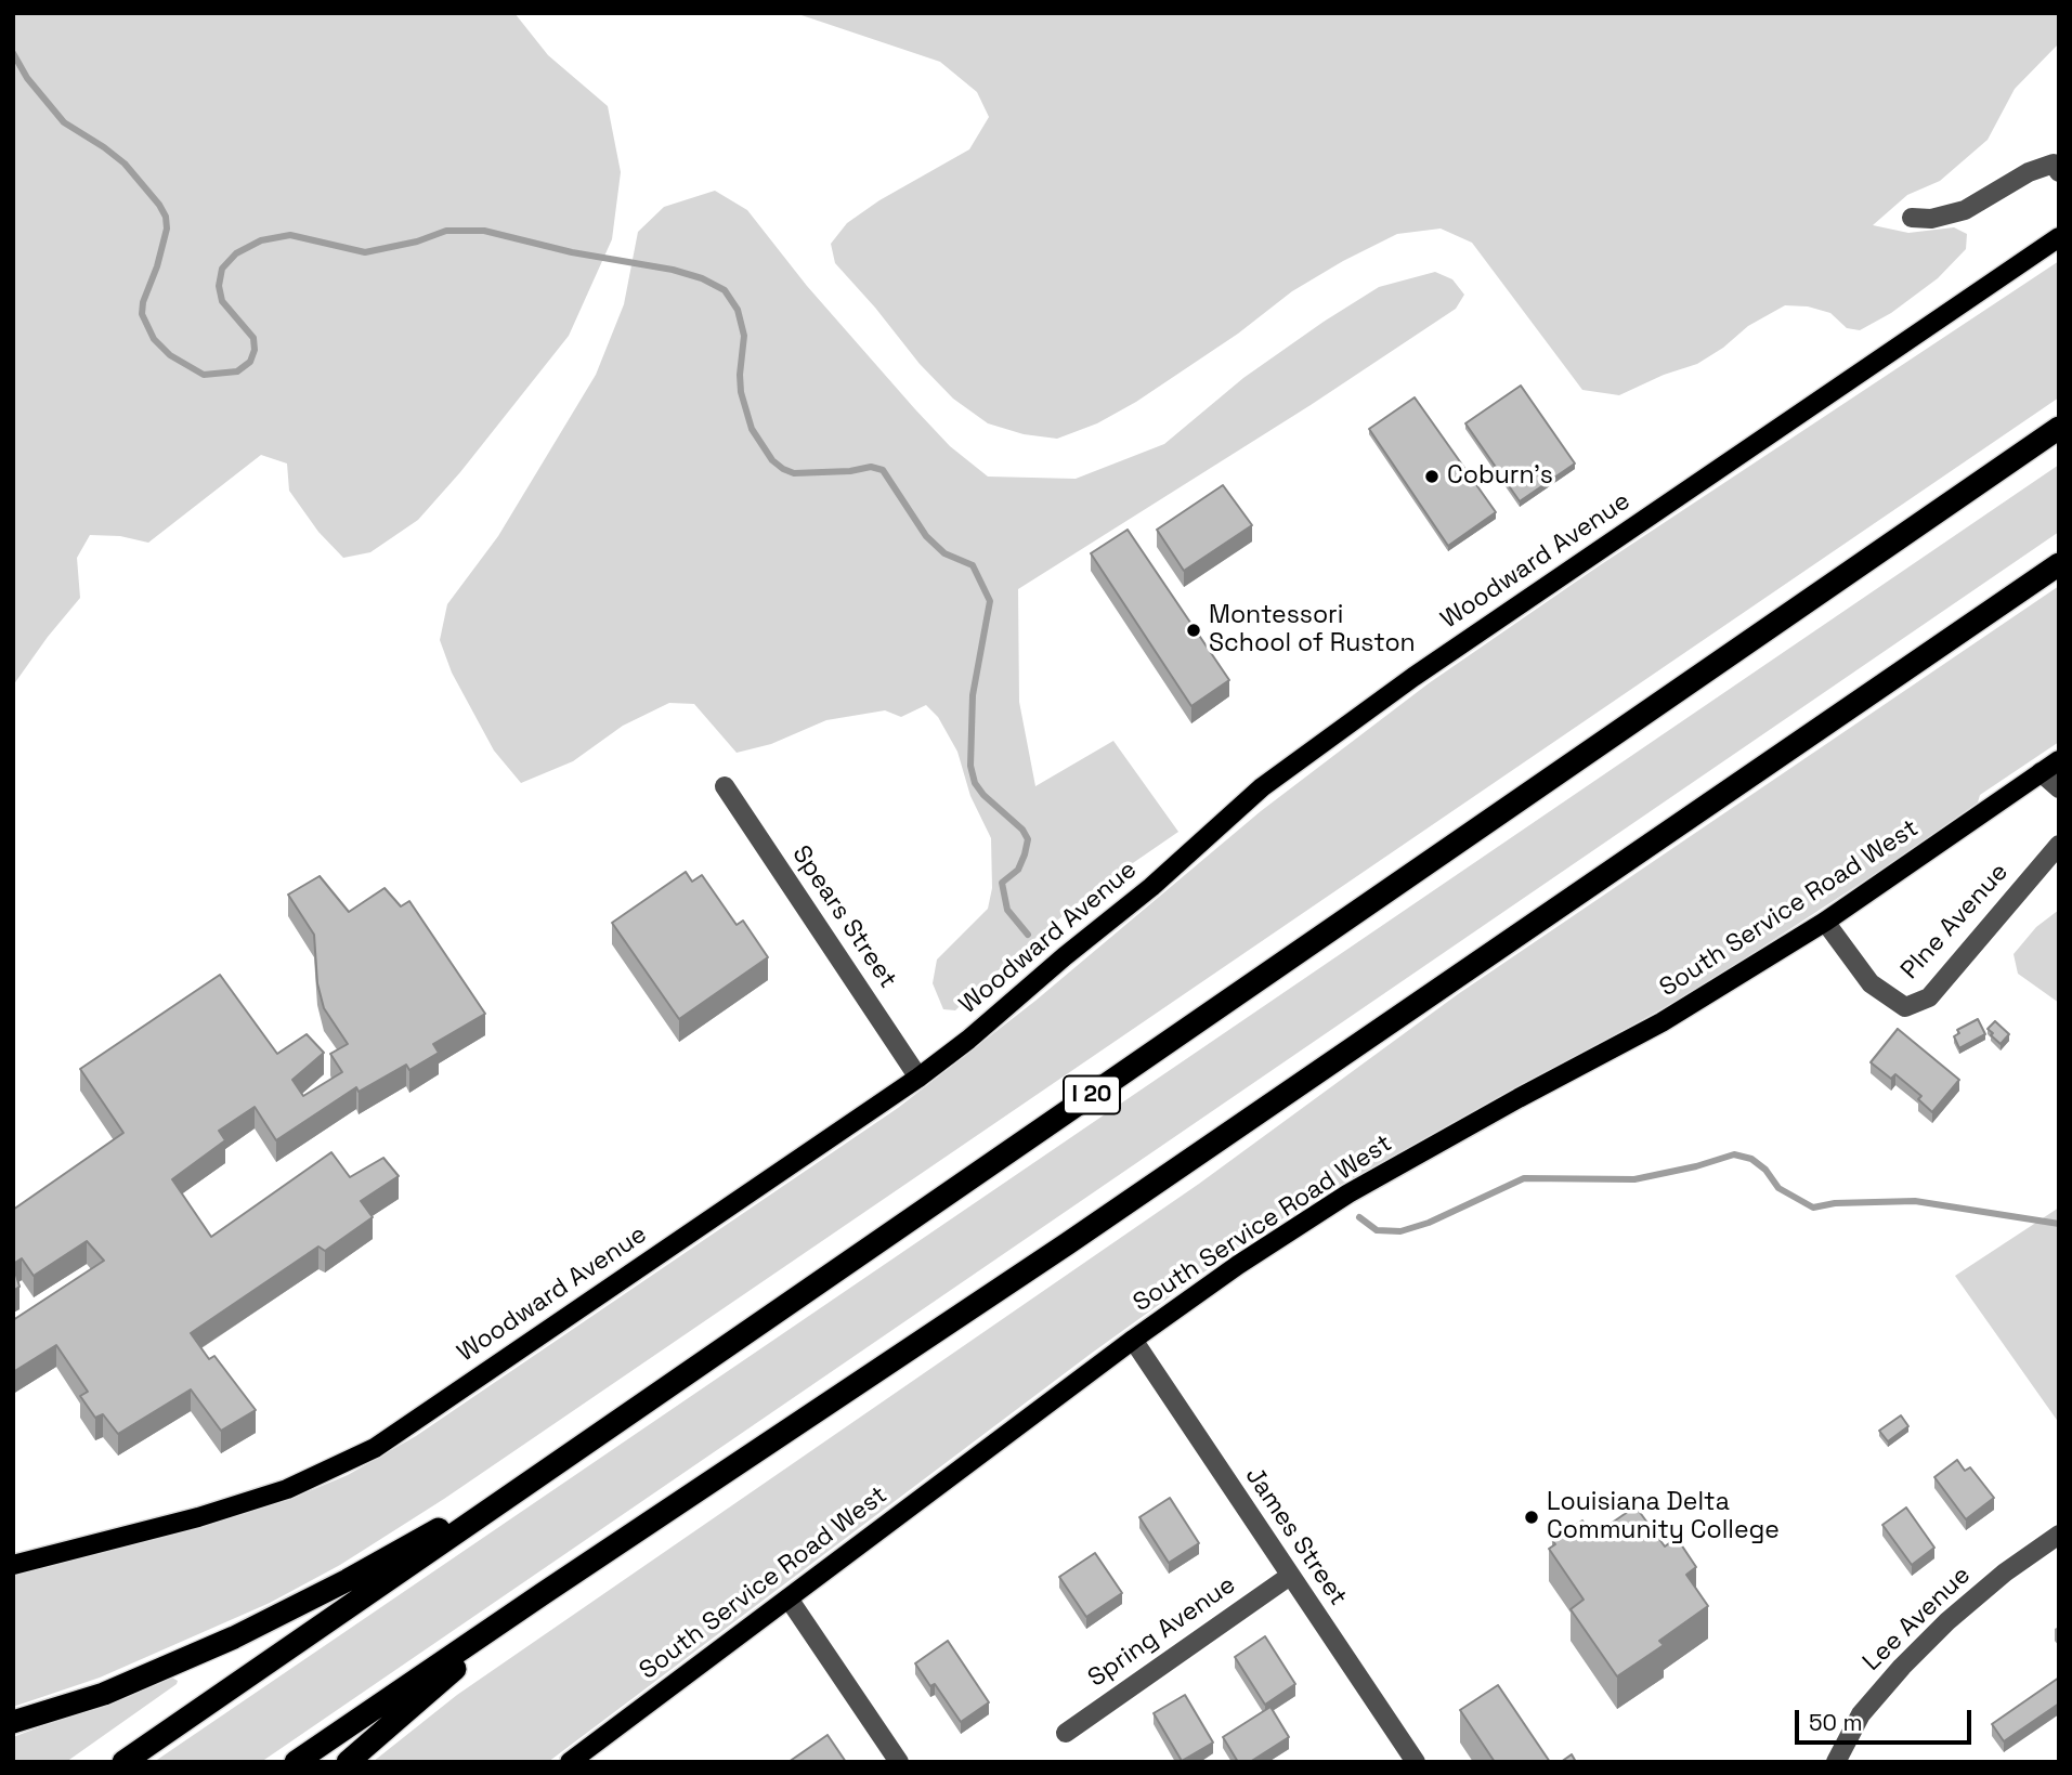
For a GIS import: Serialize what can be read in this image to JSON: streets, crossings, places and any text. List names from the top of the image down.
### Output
{
  "streets": {
    "highway": ["I 20"],
    "main road": ["Woodward Avenue", "South Service Road West"],
    "street": [
      "Spears Street",
      "PIne Avenue",
      "James Street",
      "Lee Avenue",
      "Spring Avenue"
    ]
  },
  "crossings": [
    ["Woodward Avenue", "Spears Street"],
    ["South Service Road West", "PIne Avenue"],
    ["South Service Road West", "James Street"],
    ["James Street", "Spring Avenue"]
  ],
  "places": ["Coburn's", "Montessori School of Ruston", "Louisiana Delta Community College"],
  "scale_bar": "50 m"
}
